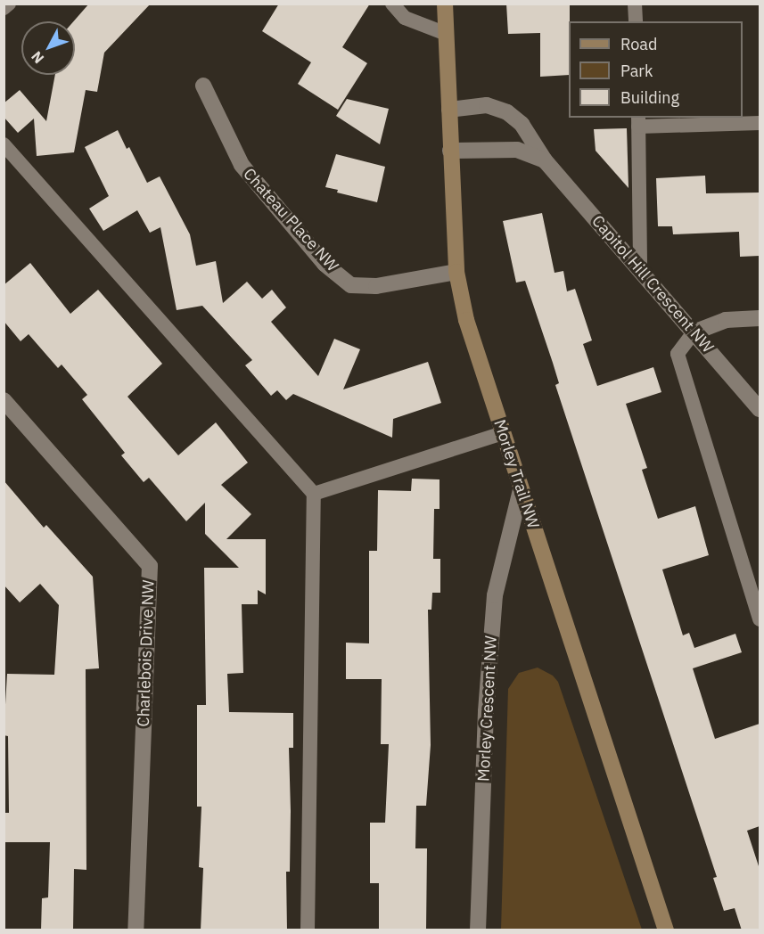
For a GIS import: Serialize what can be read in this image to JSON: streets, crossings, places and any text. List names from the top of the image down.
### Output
{
  "streets": {
    "street": [
      "Chateau Place NW",
      "Capitol Hill Crescent NW",
      "Morley Trail NW",
      "Charlebois Drive NW",
      "Morley Crescent NW"
    ]
  },
  "crossings": [
    ["Chateau Place NW", "Morley Trail NW"],
    ["Capitol Hill Crescent NW", "Morley Trail NW"],
    ["Morley Trail NW", "Morley Crescent NW"]
  ],
  "legend": ["Road", "Park", "Building"],
  "north": "bottom left"
}
